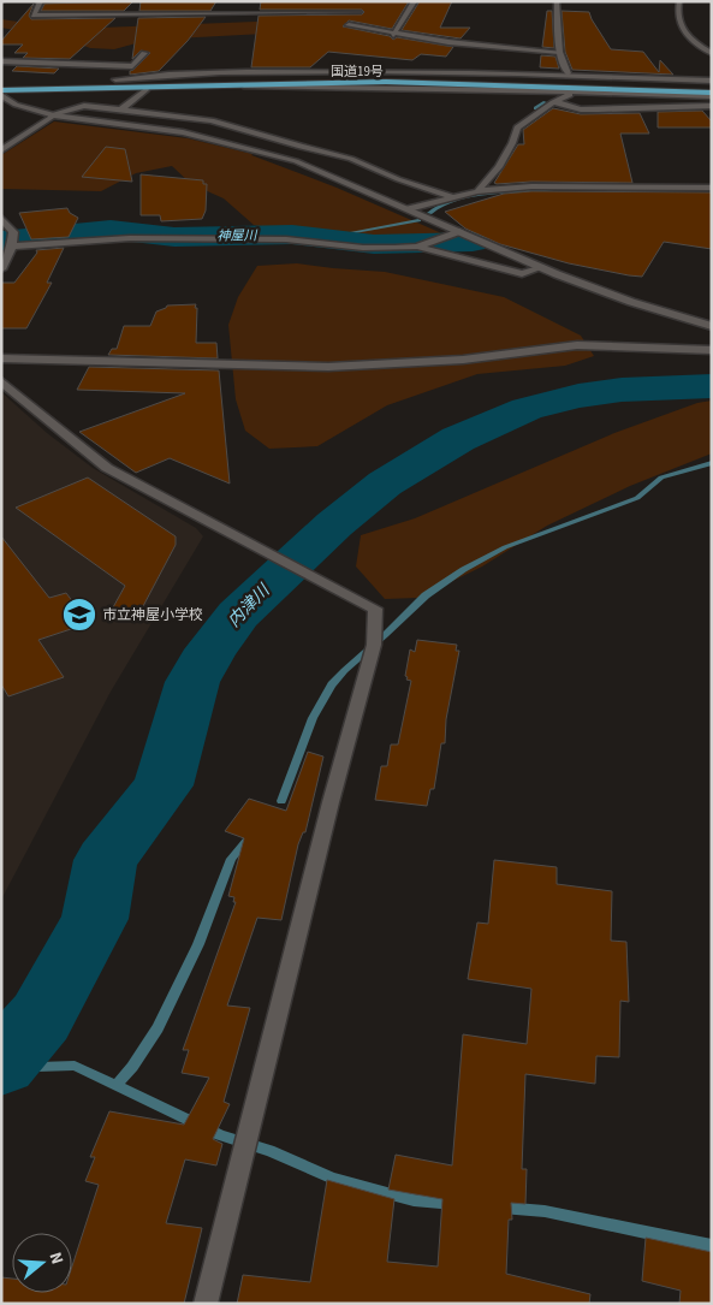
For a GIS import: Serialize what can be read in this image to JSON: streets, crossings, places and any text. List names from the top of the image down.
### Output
{
  "streets": {
    "highway": ["国道19号"]
  },
  "water": ["神屋川", "内津川"],
  "places": {
    "school or university": ["市立神屋小学校"]
  },
  "north": "right"
}
